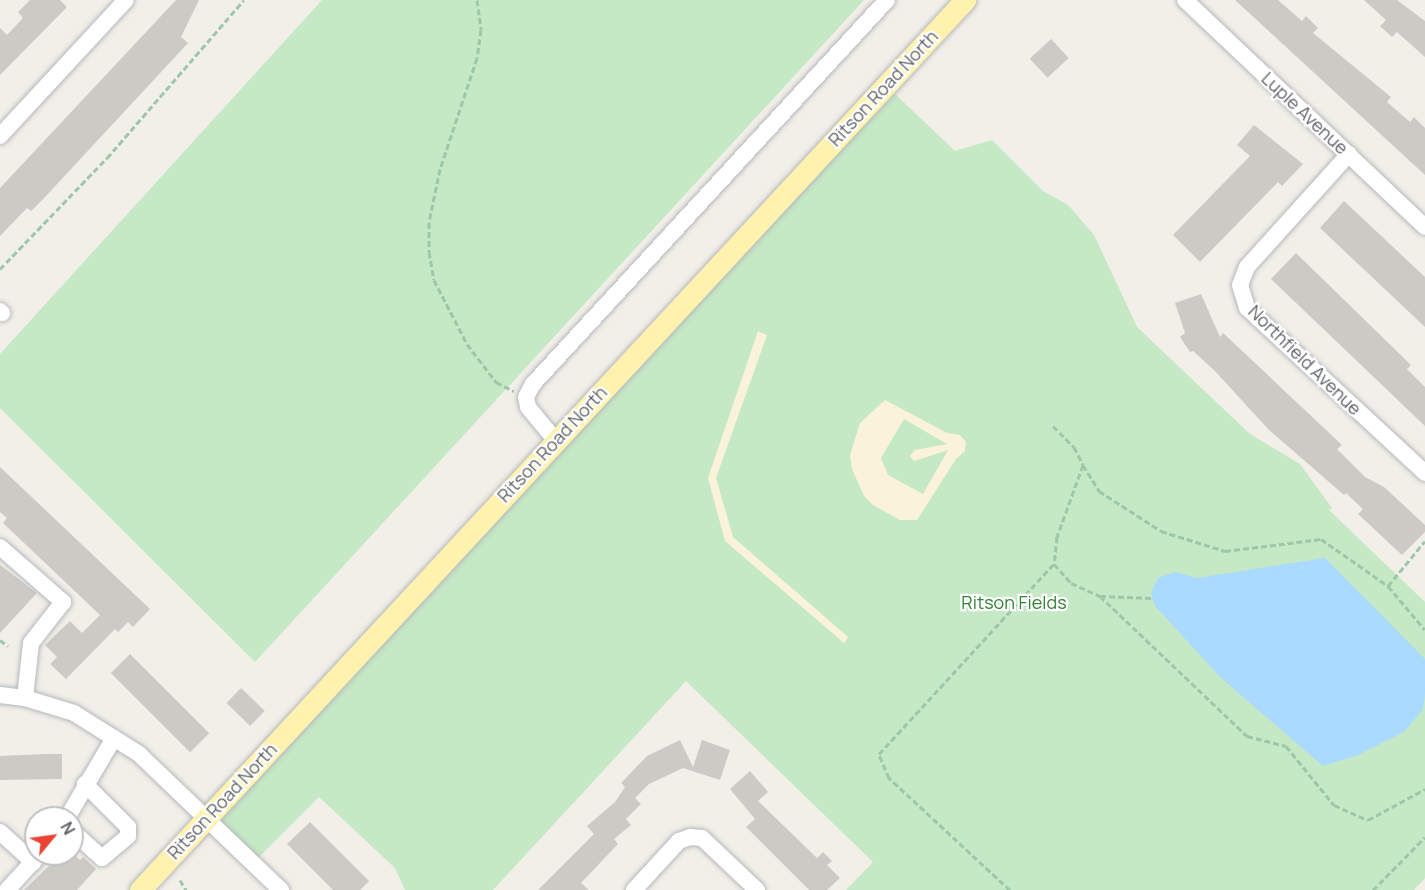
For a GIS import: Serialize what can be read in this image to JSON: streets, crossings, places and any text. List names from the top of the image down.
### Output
{
  "streets": {
    "main road": ["Ritson Road North"],
    "street": ["Luple Avenue", "Northfield Avenue"]
  },
  "crossings": [
    ["Luple Avenue", "Northfield Avenue"]
  ],
  "parks": ["Ritson Fields"],
  "north": "top right"
}
